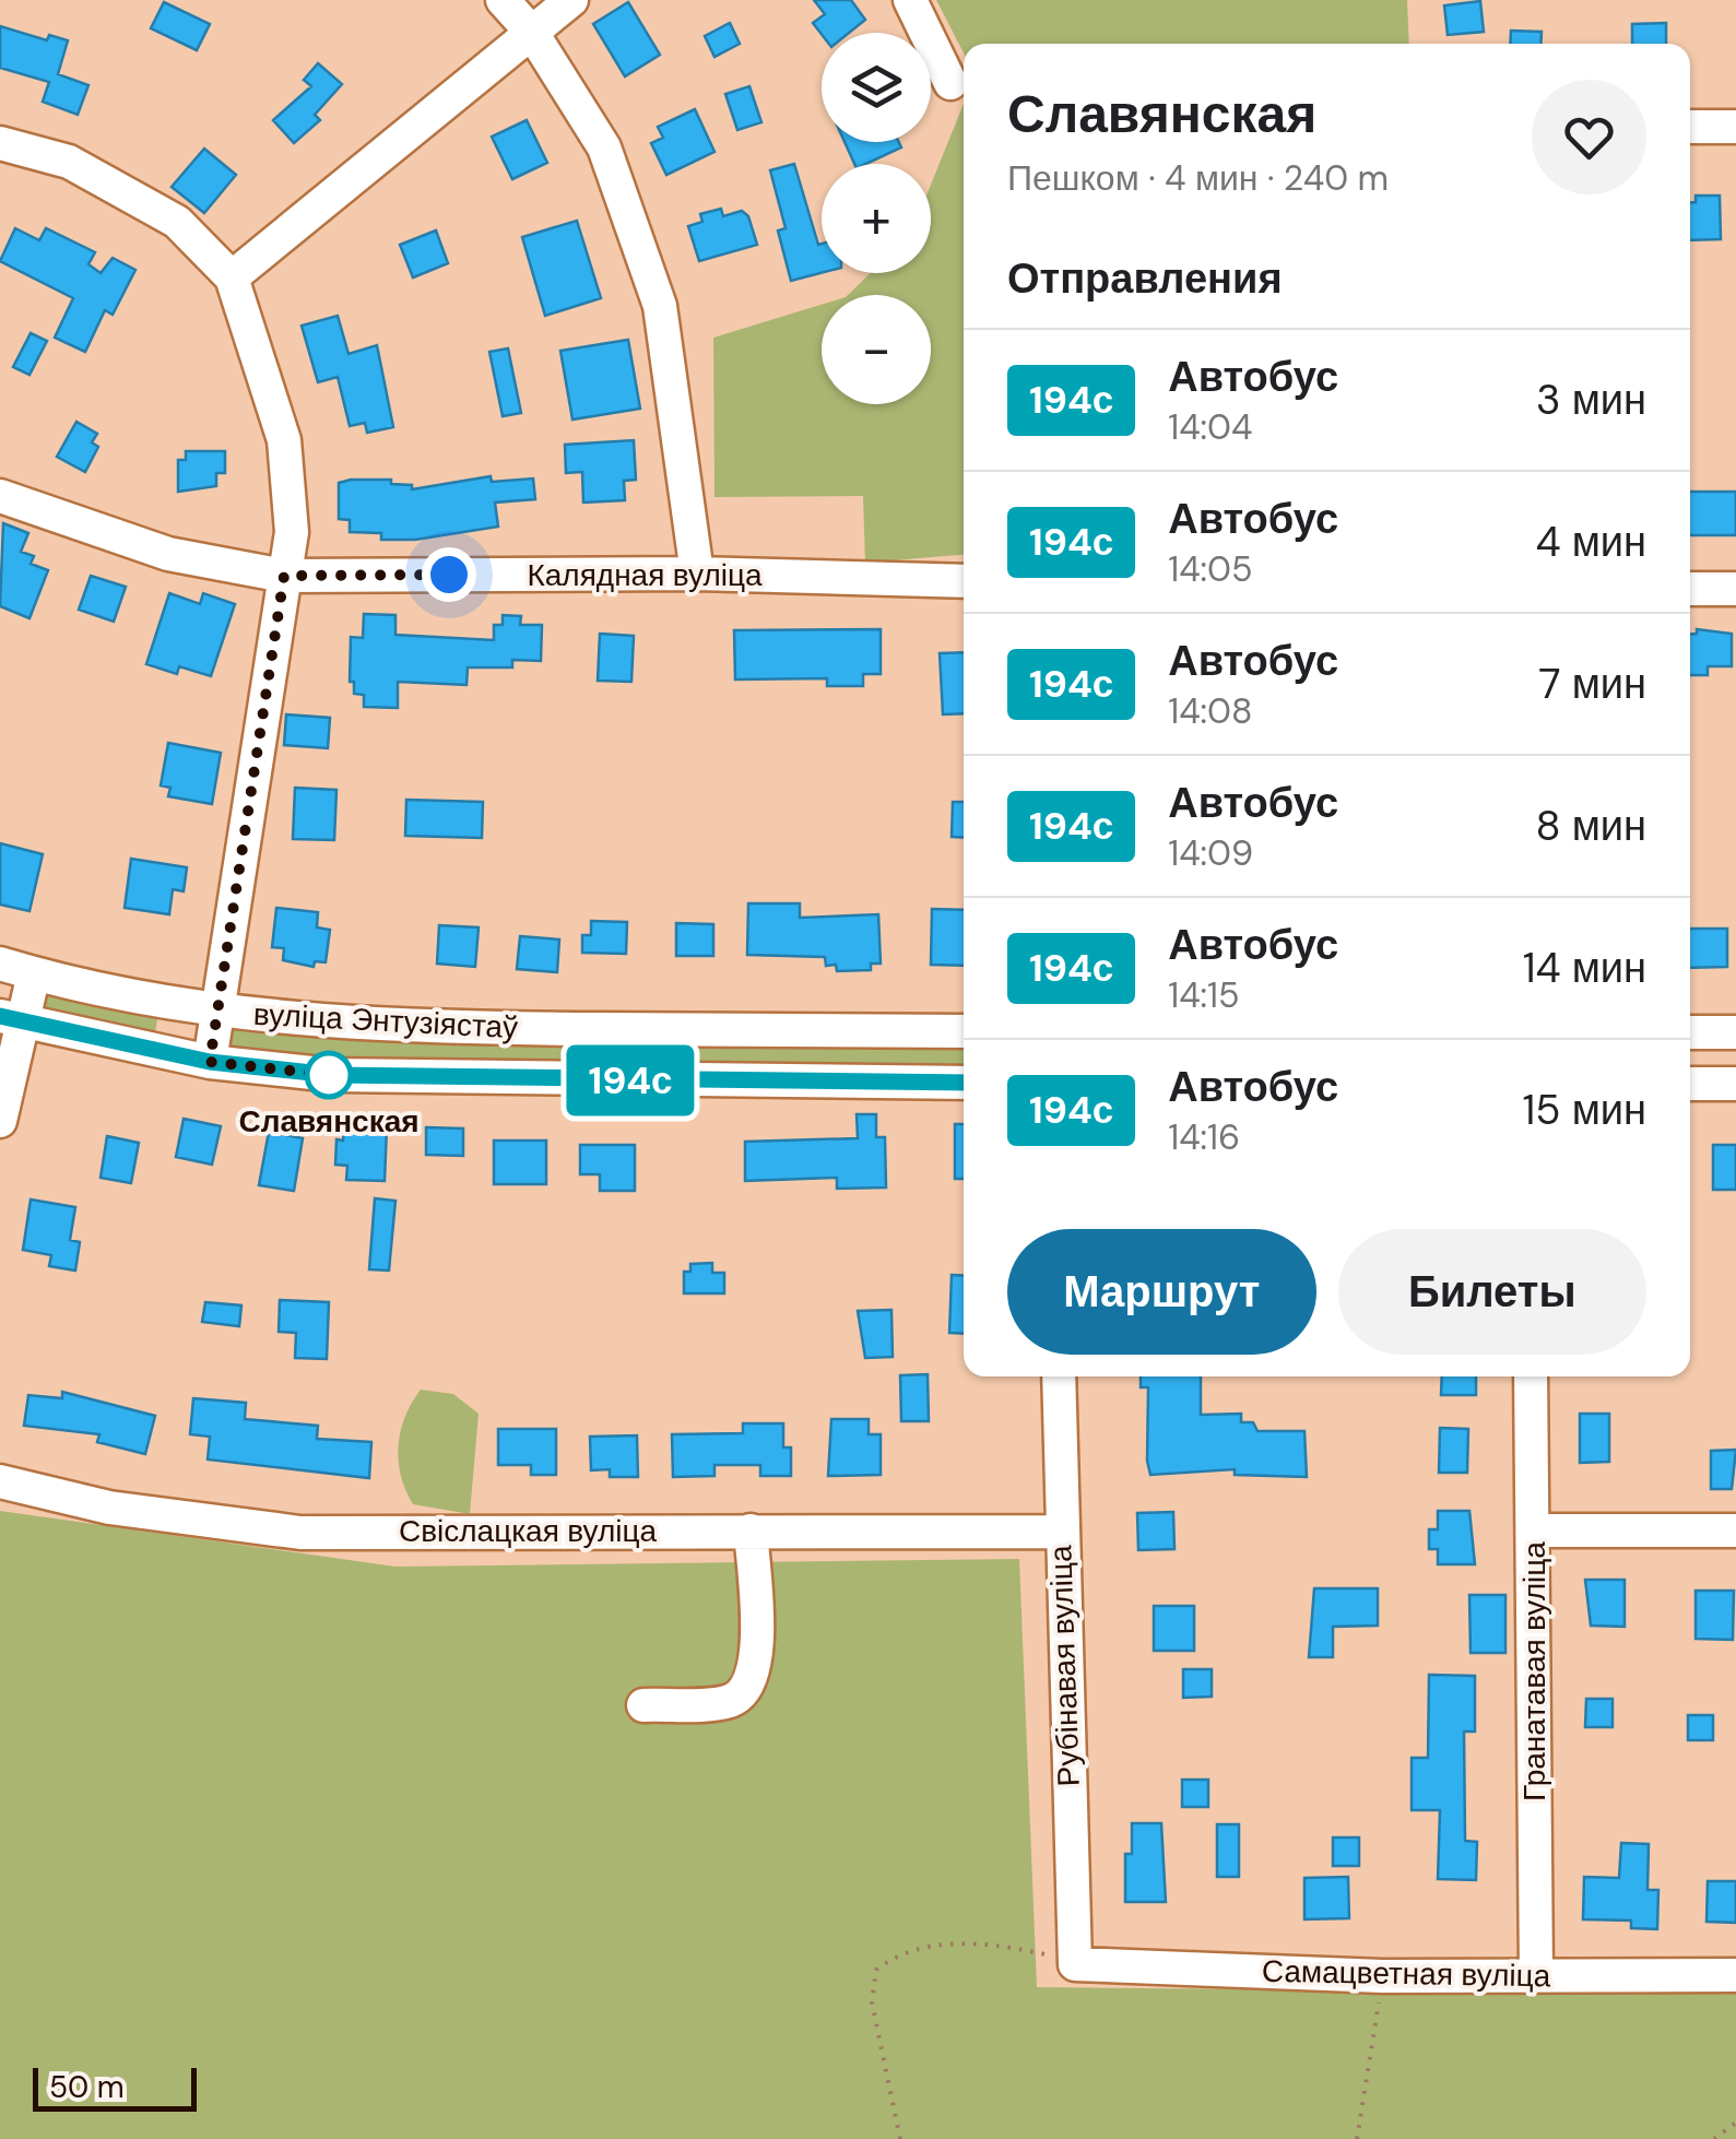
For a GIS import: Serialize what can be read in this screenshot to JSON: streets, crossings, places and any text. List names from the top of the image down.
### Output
{
  "streets": {
    "street": [
      "Калядная вуліца",
      "вуліца Энтузіястаў",
      "Свіслацкая вуліца",
      "Рубінавая вуліца",
      "Гранатавая вуліца",
      "Самацветная вуліца"
    ]
  },
  "crossings": [
    ["Свіслацкая вуліца", "Рубінавая вуліца"],
    ["Рубінавая вуліца", "Самацветная вуліца"],
    ["Гранатавая вуліца", "Самацветная вуліца"]
  ],
  "places": ["Славянская"],
  "lines": ["bus line 194с"],
  "scale_bar": "50 m",
  "page": {
    "on_map": "194с",
    "map_buttons": ["+", "−"],
    "heading": [
      ["Славянская", "Пешком · 4 мин · 240 m"],
      "Отправления"
    ],
    "list": [
      {
        "mark": "194с",
        "name": "Автобус",
        "note": "14:04",
        "value": "3 мин"
      },
      {
        "mark": "194с",
        "name": "Автобус",
        "note": "14:05",
        "value": "4 мин"
      },
      {
        "mark": "194с",
        "name": "Автобус",
        "note": "14:08",
        "value": "7 мин"
      },
      {
        "mark": "194с",
        "name": "Автобус",
        "note": "14:09",
        "value": "8 мин"
      },
      {
        "mark": "194с",
        "name": "Автобус",
        "note": "14:15",
        "value": "14 мин"
      },
      {
        "mark": "194с",
        "name": "Автобус",
        "note": "14:16",
        "value": "15 мин"
      }
    ],
    "buttons": ["Маршрут", "Билеты"],
    "scale": "50 m"
  }
}
